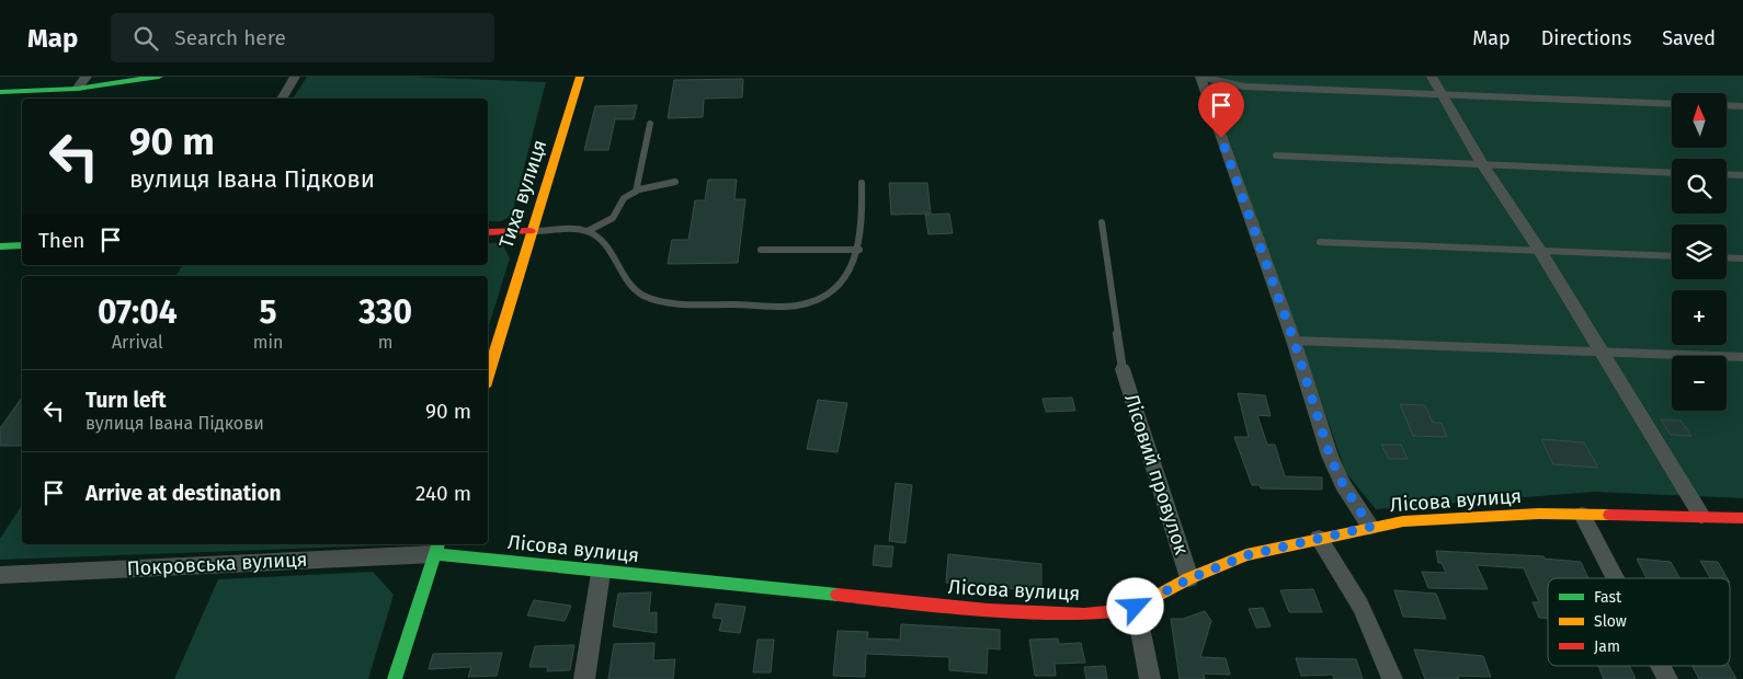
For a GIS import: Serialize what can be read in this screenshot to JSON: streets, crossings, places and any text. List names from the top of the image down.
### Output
{
  "streets": {
    "main road": ["Тиха вулиця", "Лісова вулиця"],
    "street": ["Лісовий провулок", "Покровська вулиця"]
  },
  "crossings": [
    ["Лісовий провулок", "Лісова вулиця"],
    ["Лісова вулиця", "Покровська вулиця"]
  ],
  "legend": ["Fast", "Slow", "Jam"],
  "north": "top",
  "page": {
    "header": "Map",
    "search": "Search here",
    "nav": ["Map", "Directions", "Saved"],
    "map_buttons": ["+", "−"],
    "turn": ["90 m", "вулиця Івана Підкови"],
    "then": "Then",
    "eta": [
      "07:04",
      "Arrival",
      "5",
      "min",
      "330",
      "m"
    ],
    "list": [
      {
        "name": "Turn left",
        "note": "вулиця Івана Підкови",
        "value": "90 m"
      },
      {
        "name": "Arrive at destination",
        "value": "240 m"
      }
    ]
  }
}
